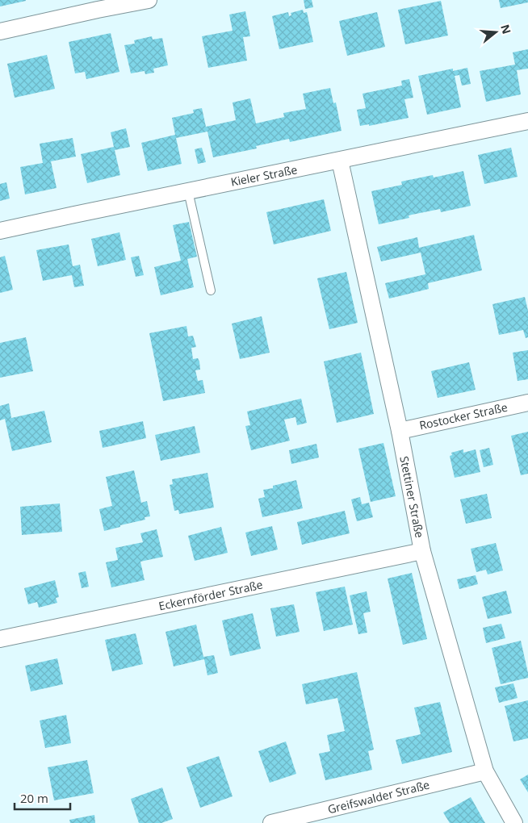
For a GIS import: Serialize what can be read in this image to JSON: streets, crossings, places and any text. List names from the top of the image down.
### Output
{
  "streets": {
    "street": [
      "Kieler Straße",
      "Rostocker Straße",
      "Stettiner Straße",
      "Eckernförder Straße",
      "Greifswalder Straße"
    ]
  },
  "crossings": [
    ["Kieler Straße", "Stettiner Straße"],
    ["Rostocker Straße", "Stettiner Straße"],
    ["Stettiner Straße", "Eckernförder Straße"],
    ["Stettiner Straße", "Greifswalder Straße"]
  ],
  "scale_bar": "20 m",
  "north": "right"
}
